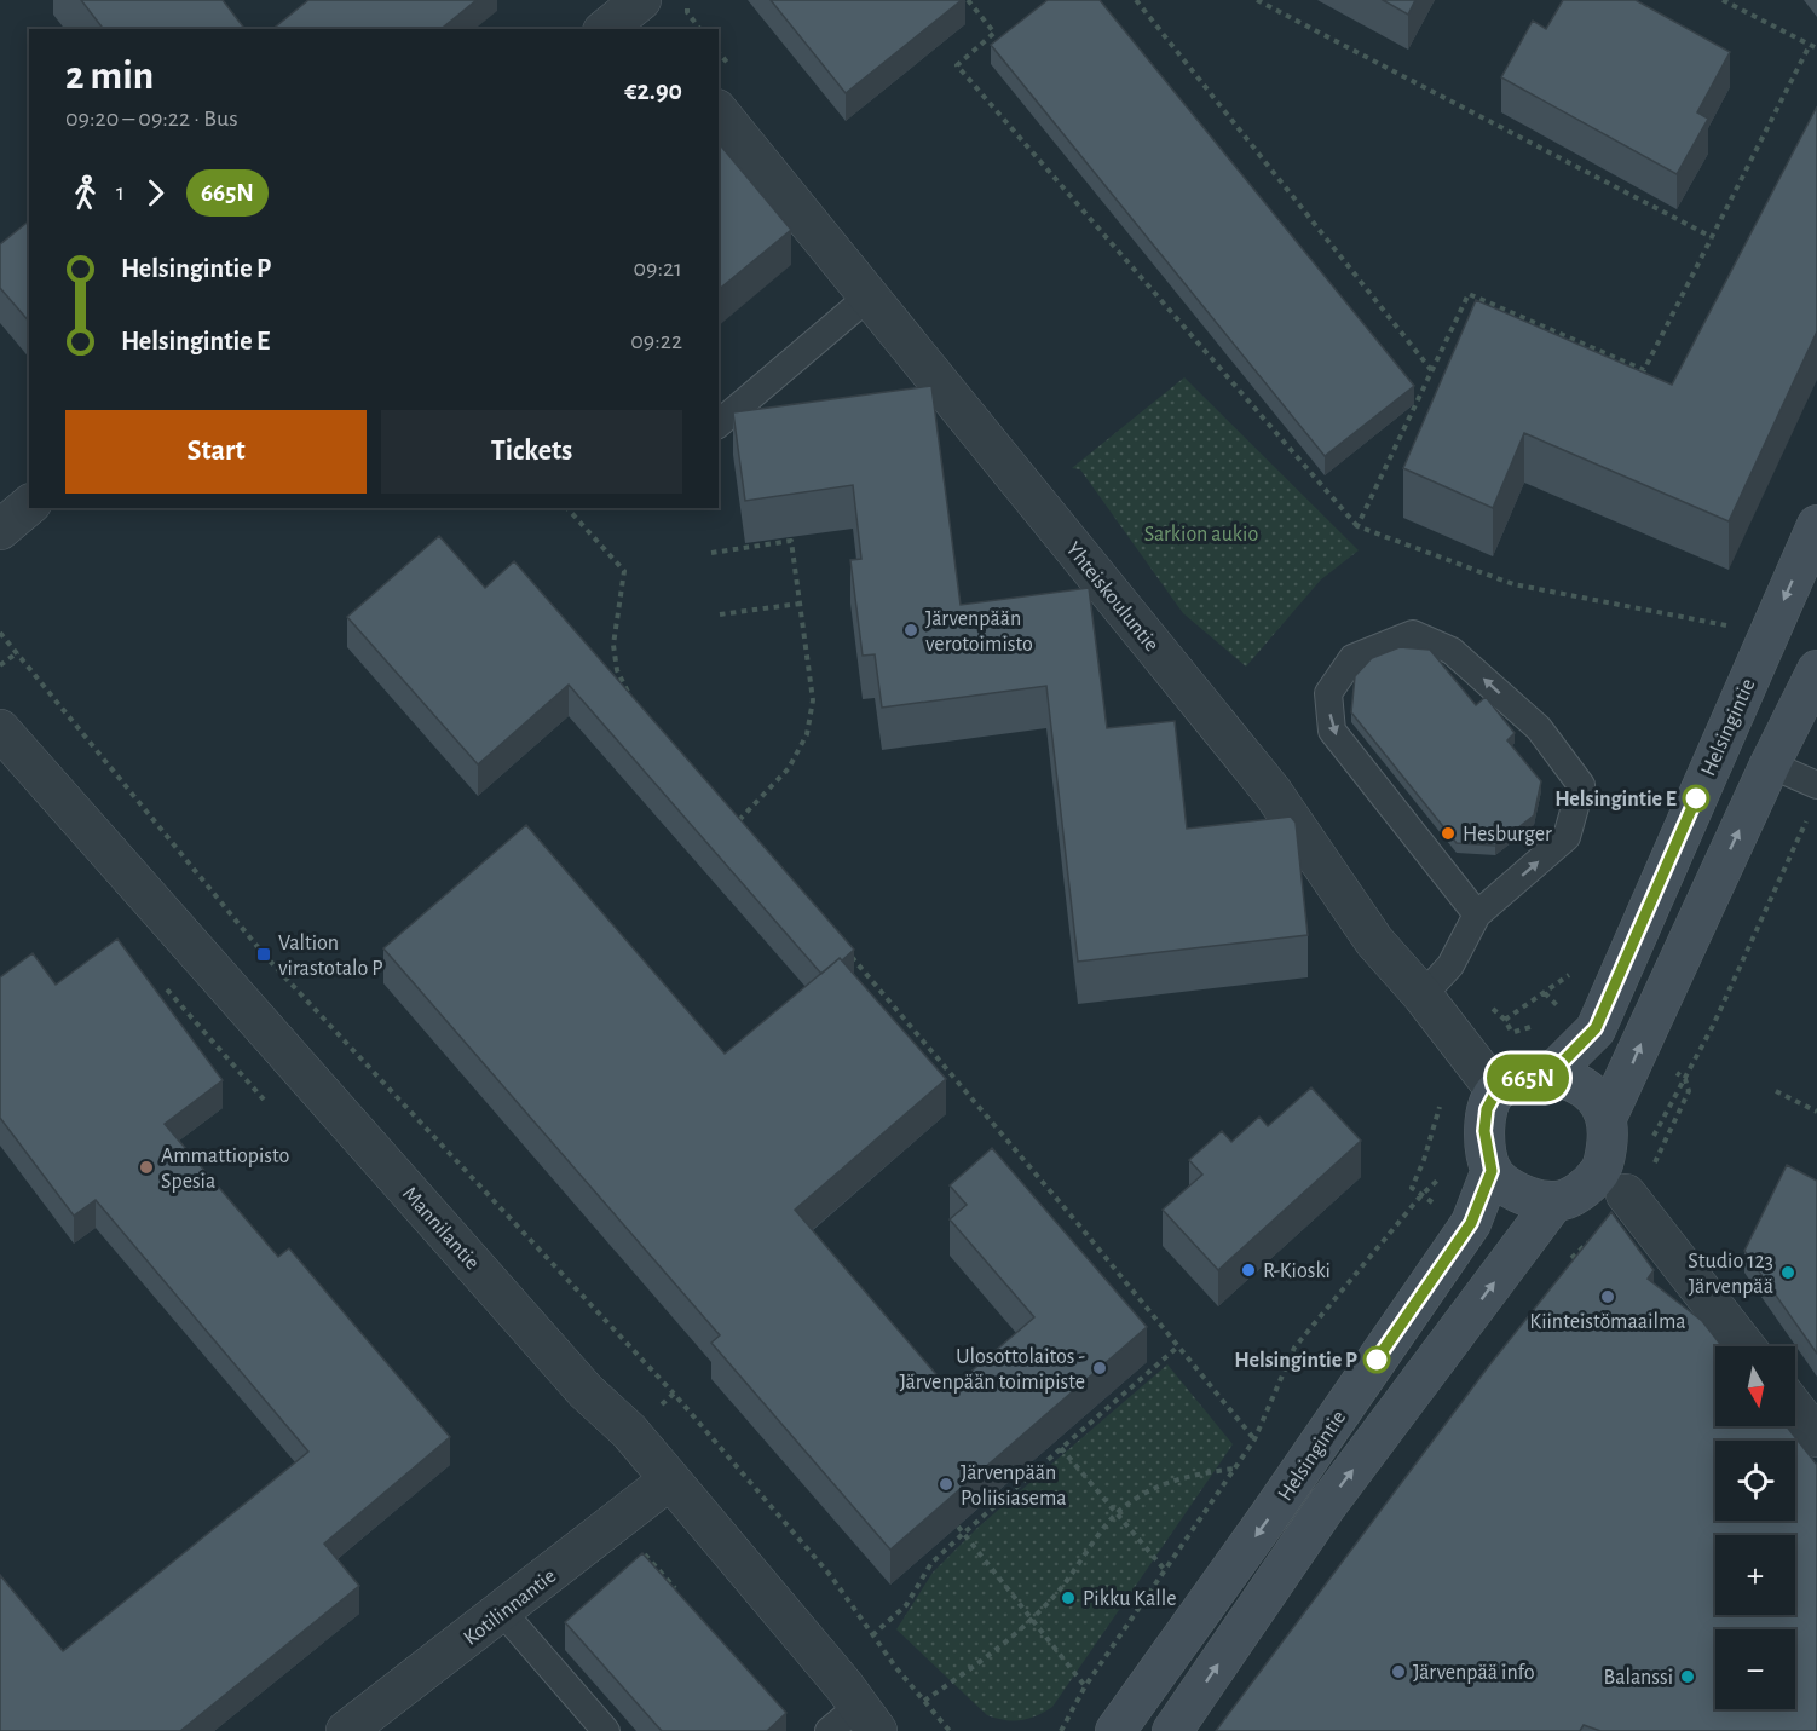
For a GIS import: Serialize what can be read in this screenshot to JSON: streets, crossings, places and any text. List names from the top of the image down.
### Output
{
  "streets": {
    "main road": ["Helsingintie"],
    "street": ["Yhteiskouluntie", "Mannilantie", "Kotilinnantie"]
  },
  "crossings": [
    ["Yhteiskouluntie", "Helsingintie"],
    ["Mannilantie", "Kotilinnantie"]
  ],
  "parks": ["Sarkion aukio"],
  "places": {
    "other": [
      "Järvenpään verotoimisto",
      "Helsingintie E",
      "Hesburger",
      "Ammattiopisto Spesia",
      "R-Kioski",
      "Studio 123 Järvenpää",
      "Kiinteistömaailma",
      "Helsingintie P",
      "Ulosottolaitos - Järvenpään toimipiste",
      "Järvenpään Poliisiasema",
      "Pikku Kalle",
      "Järvenpää info",
      "Balanssi"
    ],
    "transit": ["Valtion virastotalo P"]
  },
  "lines": ["bus line 665N"],
  "north": "bottom",
  "page": {
    "on_map": "665N",
    "heading": ["2 min", "09:20 – 09:22 · Bus", "€2.90"],
    "legs": ["1", "665N"],
    "list": [
      {
        "name": "Helsingintie P",
        "value": "09:21"
      },
      {
        "name": "Helsingintie E",
        "value": "09:22"
      }
    ],
    "buttons": ["Start", "Tickets"],
    "map_buttons": ["+", "−"]
  }
}
